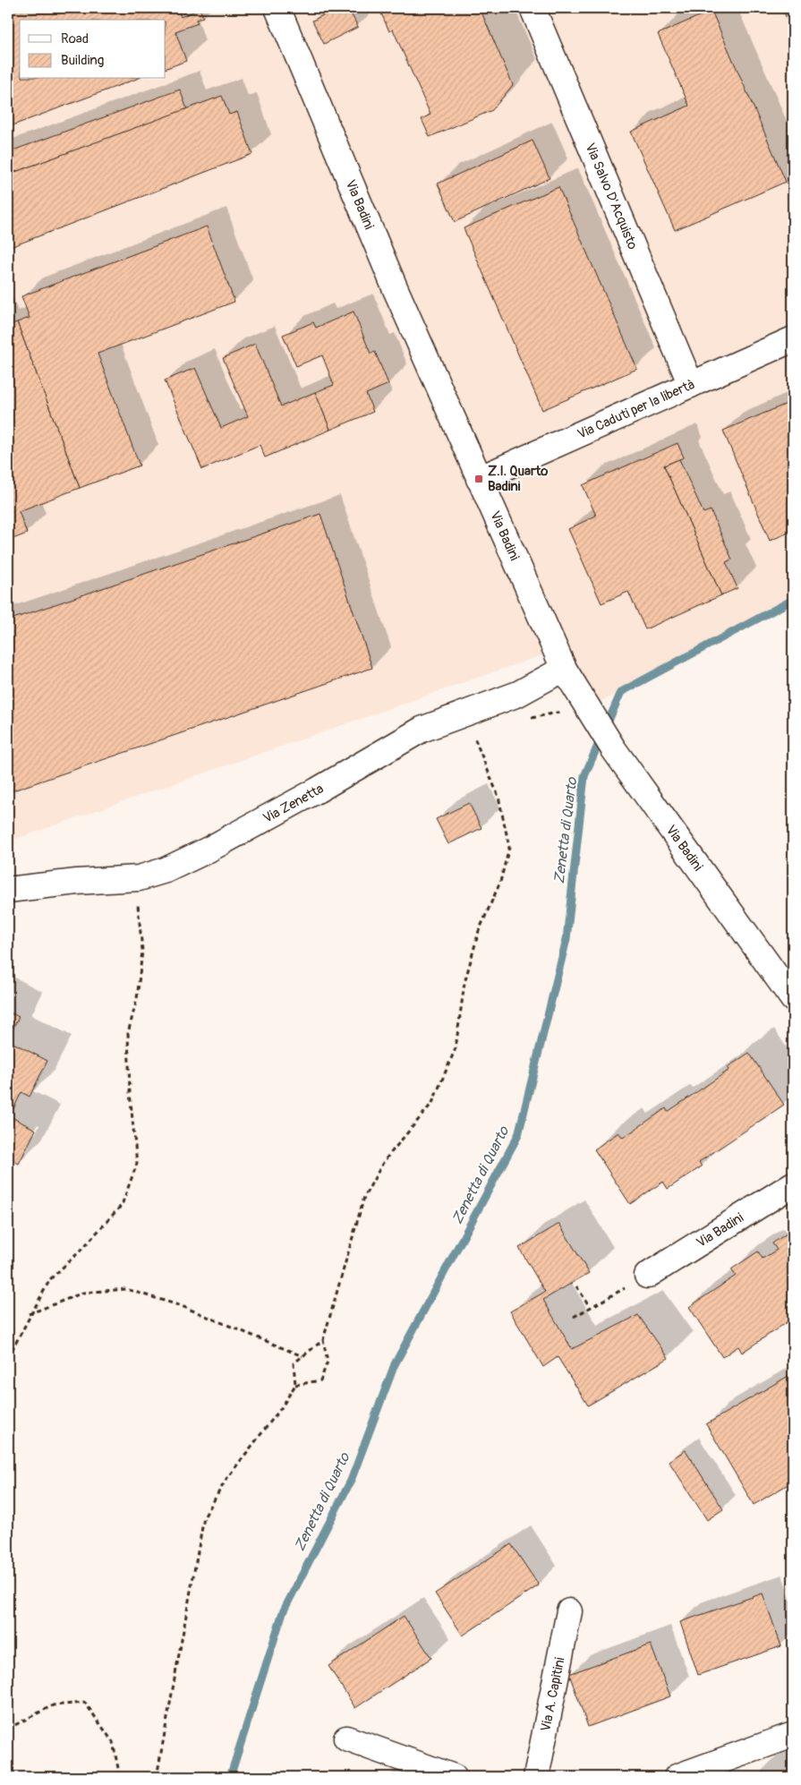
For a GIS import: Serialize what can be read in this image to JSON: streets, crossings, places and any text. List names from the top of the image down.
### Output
{
  "streets": {
    "street": [
      "Via Salvo D'Acquisto",
      "Via Badini",
      "Via Caduti per la libertà",
      "Via Zenetta",
      "Via A. Capitini"
    ]
  },
  "crossings": [
    ["Via Salvo D'Acquisto", "Via Caduti per la libertà"],
    ["Via Badini", "Via Caduti per la libertà"],
    ["Via Badini", "Via Zenetta"]
  ],
  "water": ["Zenetta di Quarto"],
  "places": {
    "transit": ["Z.I. Quarto Badini"]
  },
  "legend": ["Road", "Building"]
}
